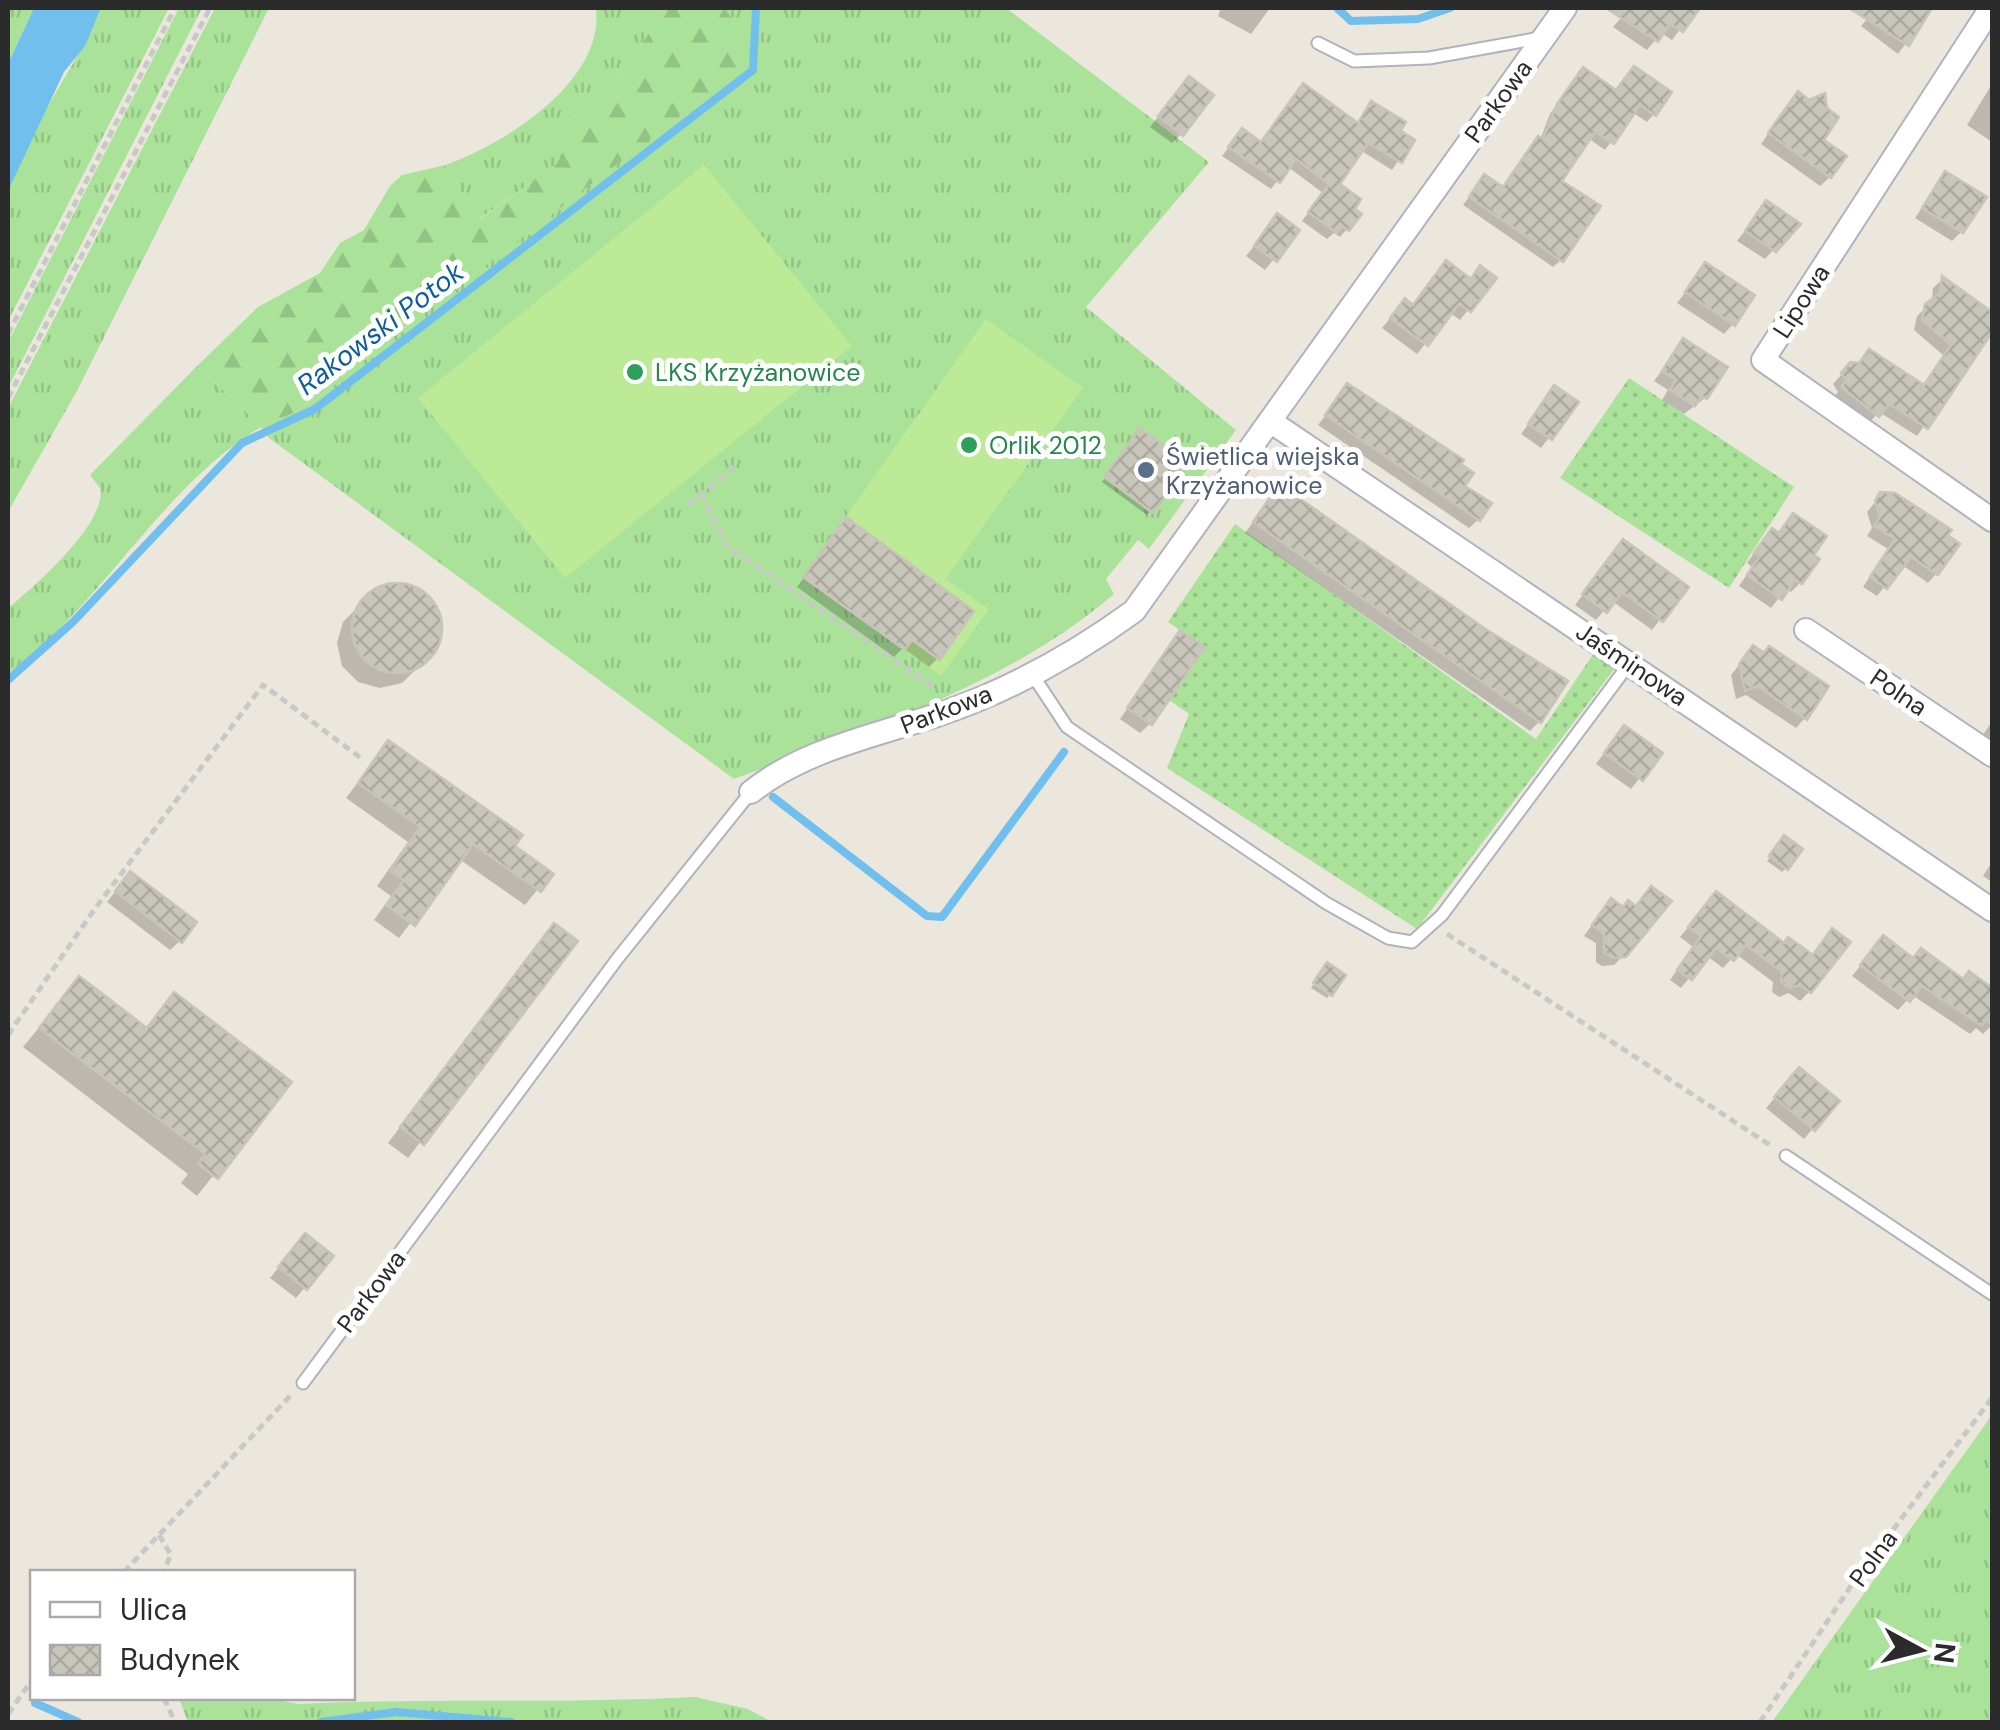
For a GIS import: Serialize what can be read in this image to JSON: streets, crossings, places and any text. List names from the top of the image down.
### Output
{
  "streets": {
    "street": [
      "Parkowa",
      "Lipowa",
      "Jaśminowa",
      "Polna"
    ]
  },
  "crossings": [
    ["Parkowa", "Jaśminowa"]
  ],
  "water": ["Rakowski Potok"],
  "places": ["LKS Krzyżanowice", "Orlik 2012", "Świetlica wiejska Krzyżanowice"],
  "legend": ["Ulica", "Budynek"],
  "north": "right"
}
